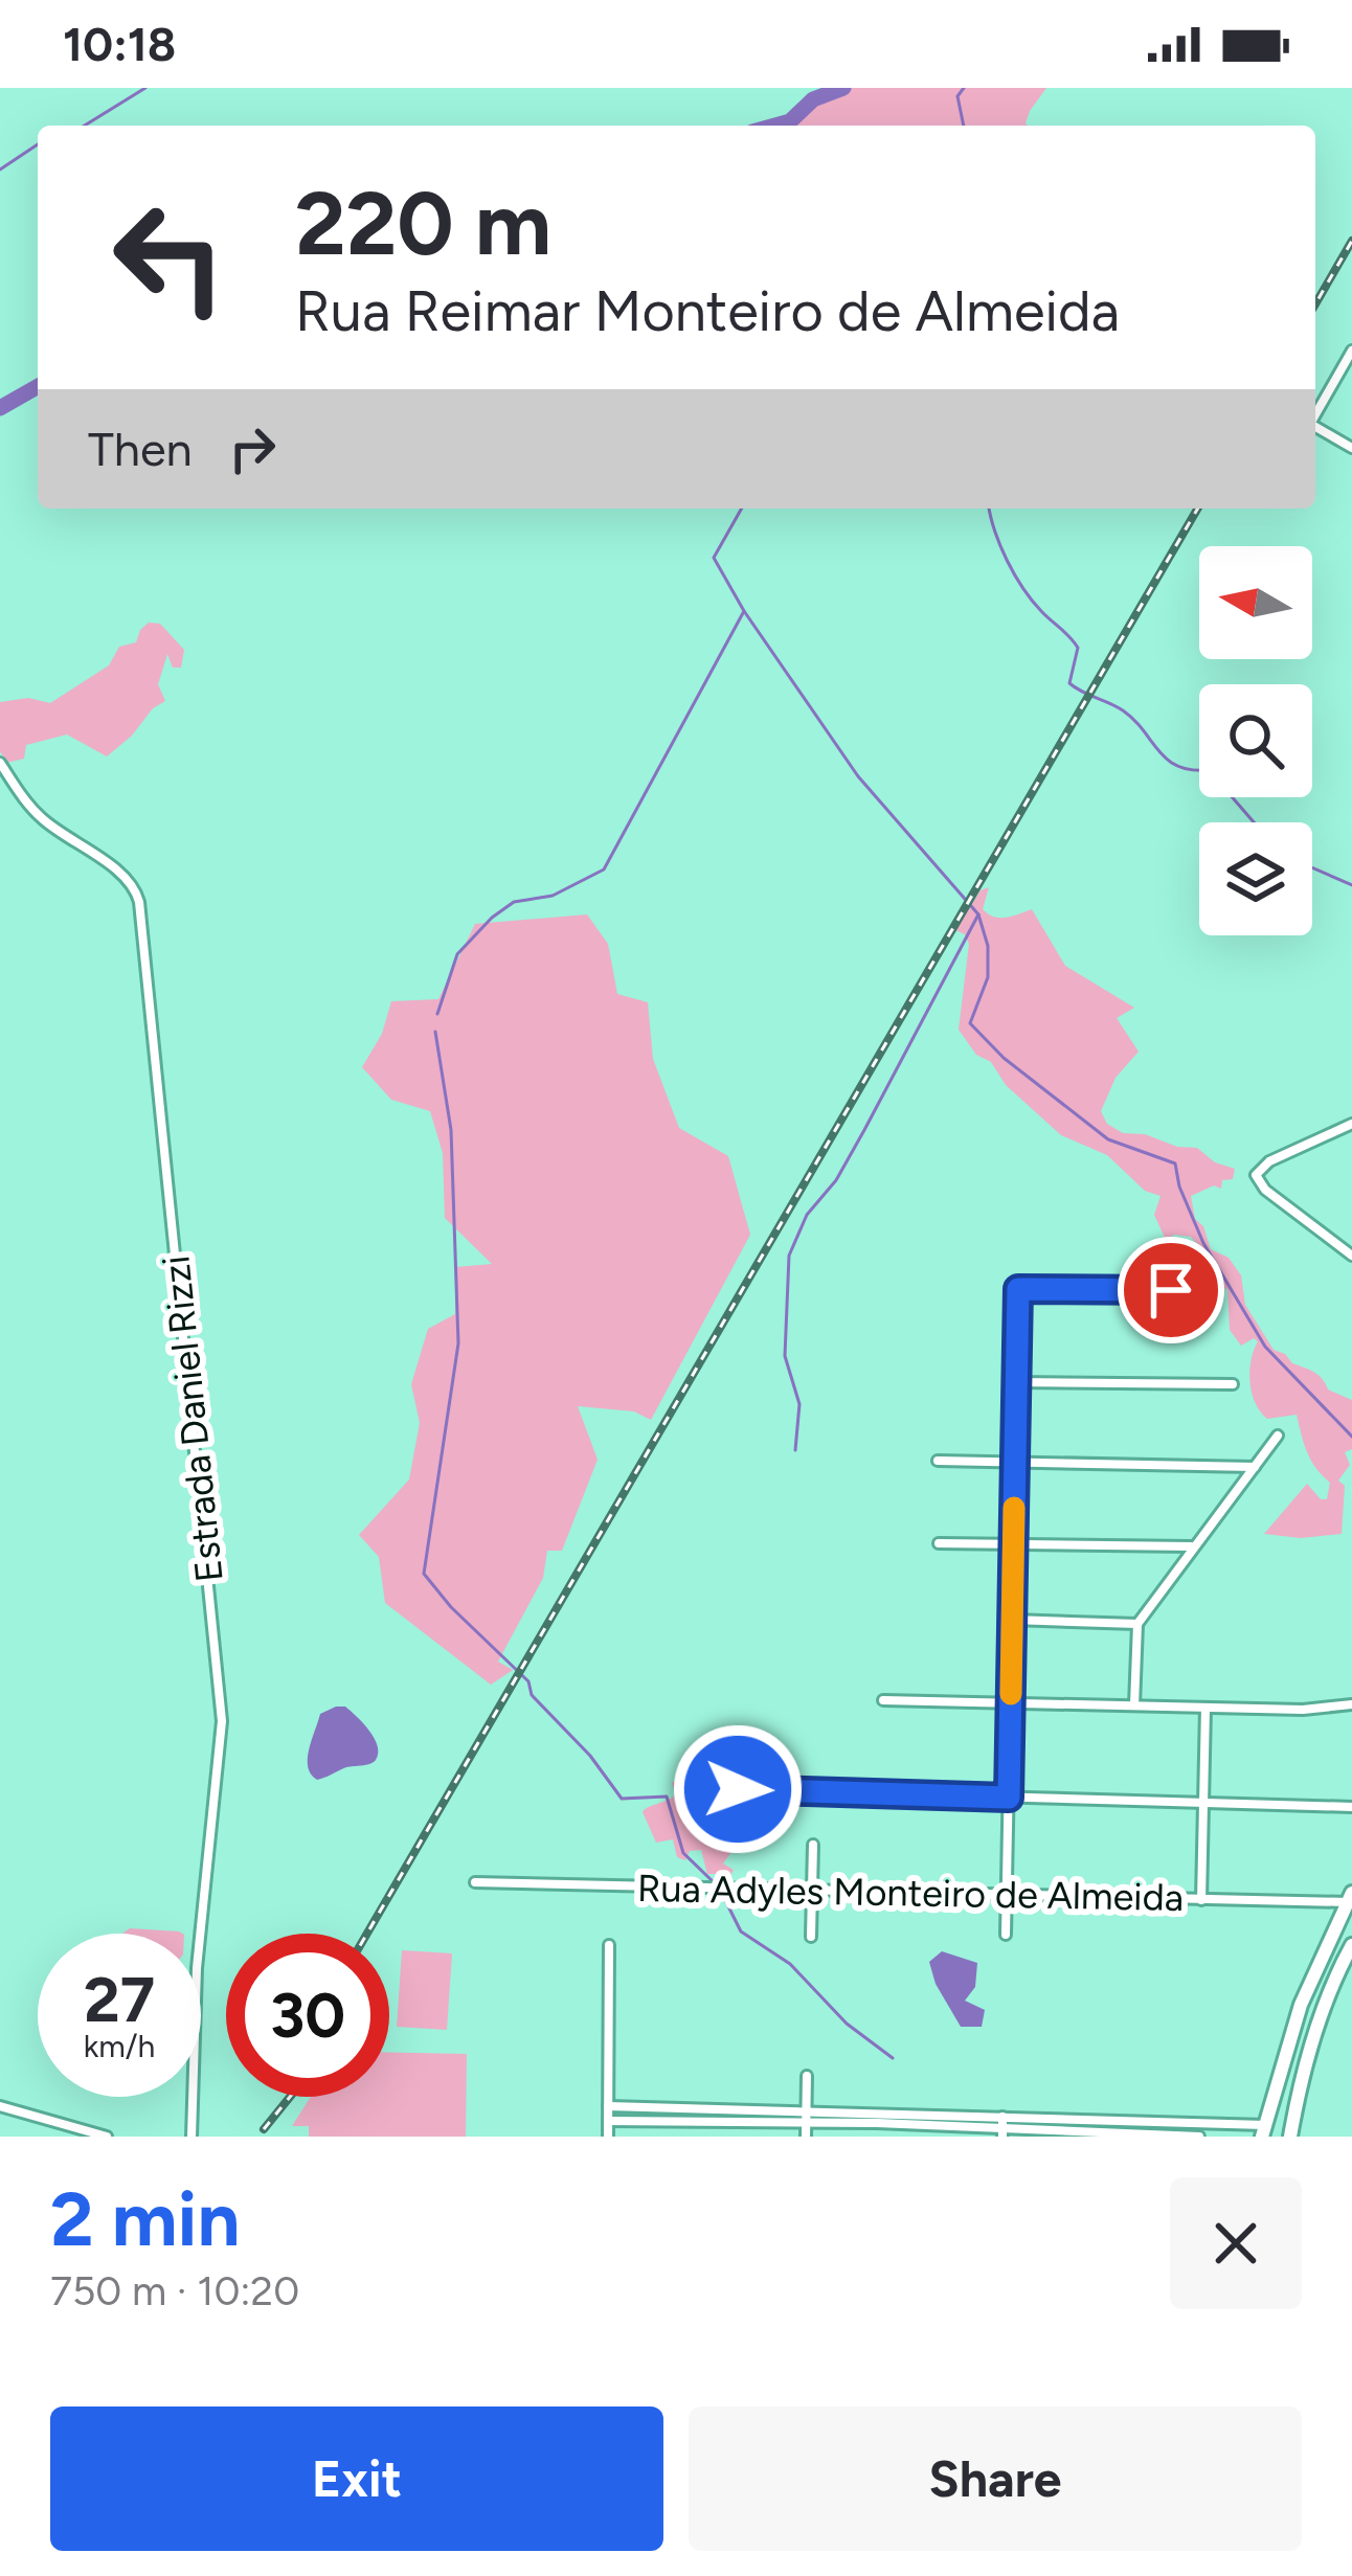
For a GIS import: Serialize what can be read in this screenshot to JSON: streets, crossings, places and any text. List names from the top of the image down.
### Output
{
  "streets": {
    "street": ["Estrada Daniel Rizzi", "Rua Adyles Monteiro de Almeida"]
  },
  "north": "left",
  "page": {
    "status": "10:18",
    "turn": ["220 m", "Rua Reimar Monteiro de Almeida"],
    "then": "Then",
    "speed": "27 km/h",
    "limit": "30",
    "heading": ["2 min", "750 m · 10:20"],
    "buttons": ["Exit", "Share"]
  }
}
